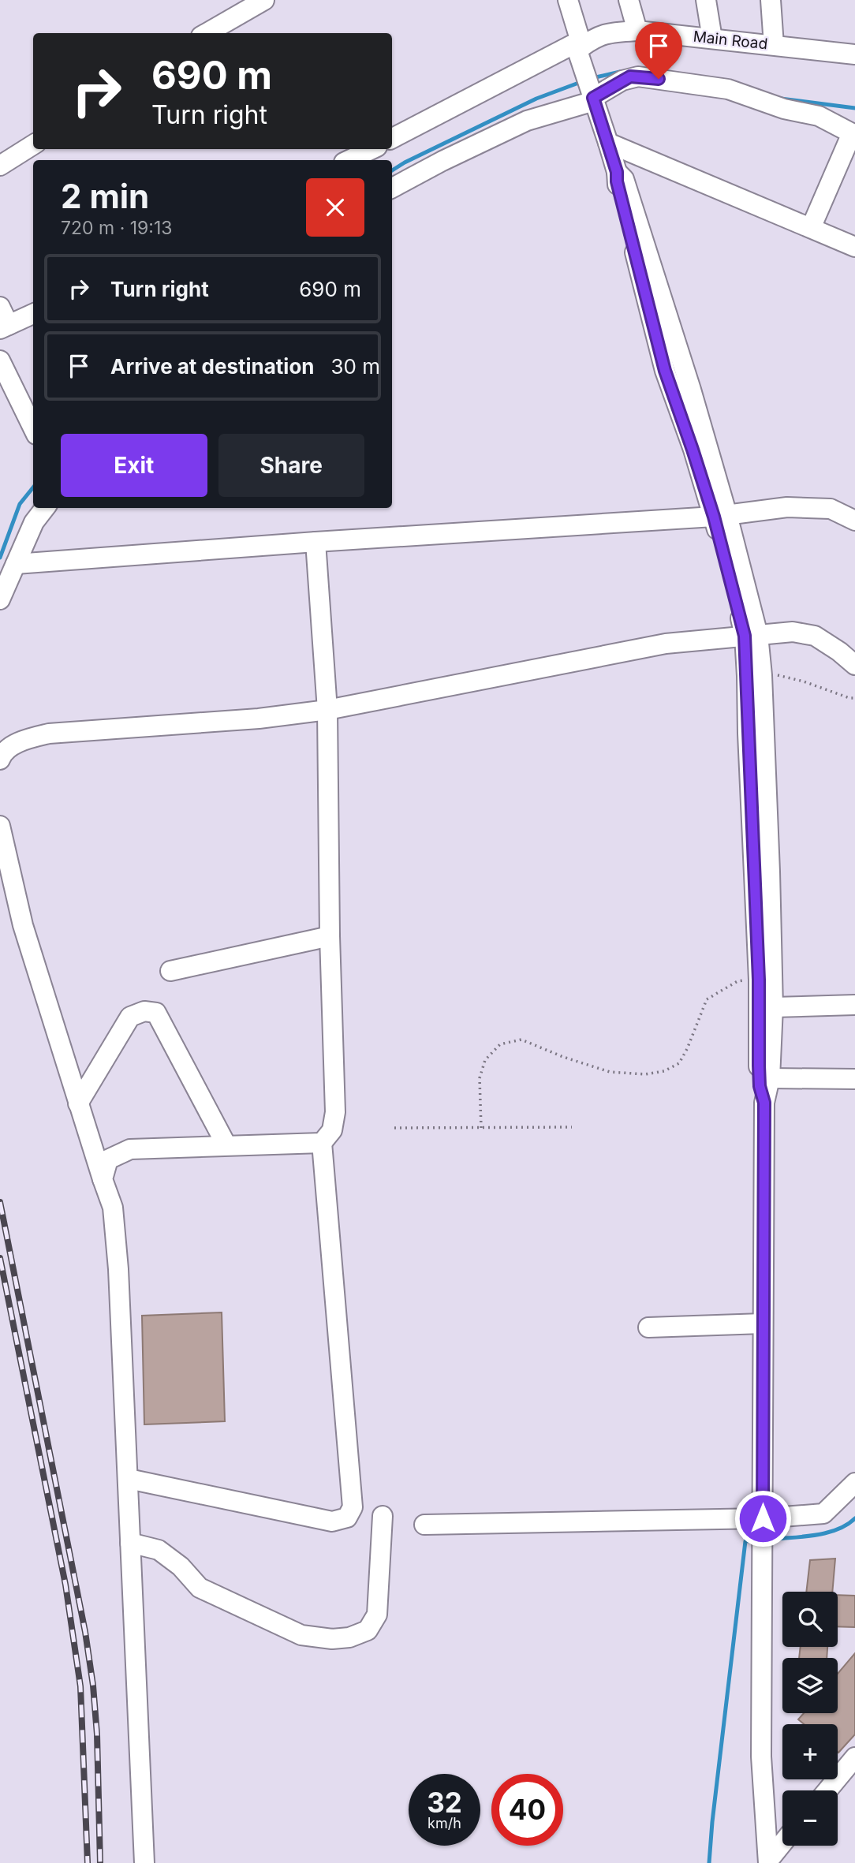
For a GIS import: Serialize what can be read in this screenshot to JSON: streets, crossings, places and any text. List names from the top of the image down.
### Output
{
  "streets": {
    "street": ["Main Road"]
  },
  "page": {
    "turn": ["690 m", "Turn right"],
    "heading": ["2 min", "720 m · 19:13"],
    "list": [
      {
        "name": "Turn right",
        "value": "690 m"
      },
      {
        "name": "Arrive at destination",
        "value": "30 m"
      }
    ],
    "buttons": ["Exit", "Share"],
    "map_buttons": ["+", "−"],
    "speed": "32 km/h",
    "limit": "40"
  }
}
